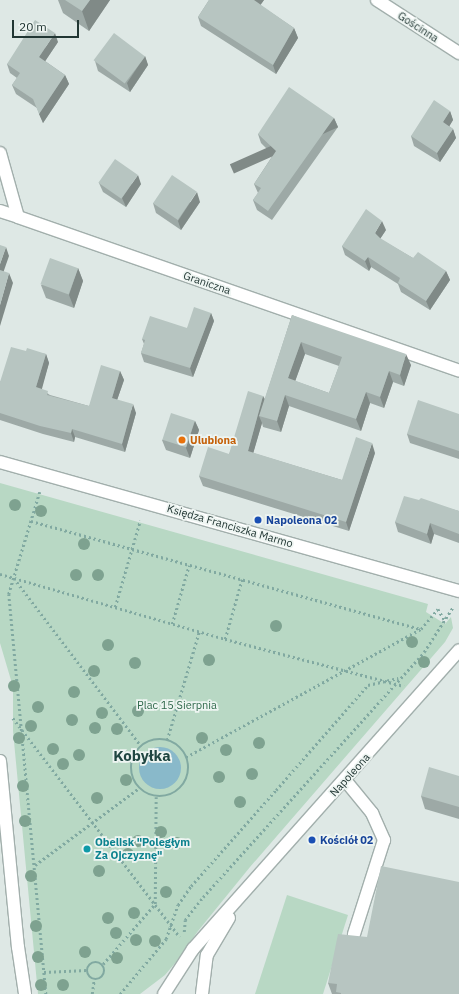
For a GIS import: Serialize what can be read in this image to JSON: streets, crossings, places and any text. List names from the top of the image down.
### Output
{
  "streets": {
    "street": [
      "Gościnna",
      "Graniczna",
      "Księdza Franciszka Marmo",
      "Napoleona"
    ]
  },
  "districts": ["Kobyłka"],
  "parks": ["Plac 15 Sierpnia"],
  "places": [
    "Ulubiona",
    "Napoleona 02",
    "Kościół 02",
    "Obelisk \"Poległym Za Ojczyznę\""
  ],
  "scale_bar": "20 m"
}
